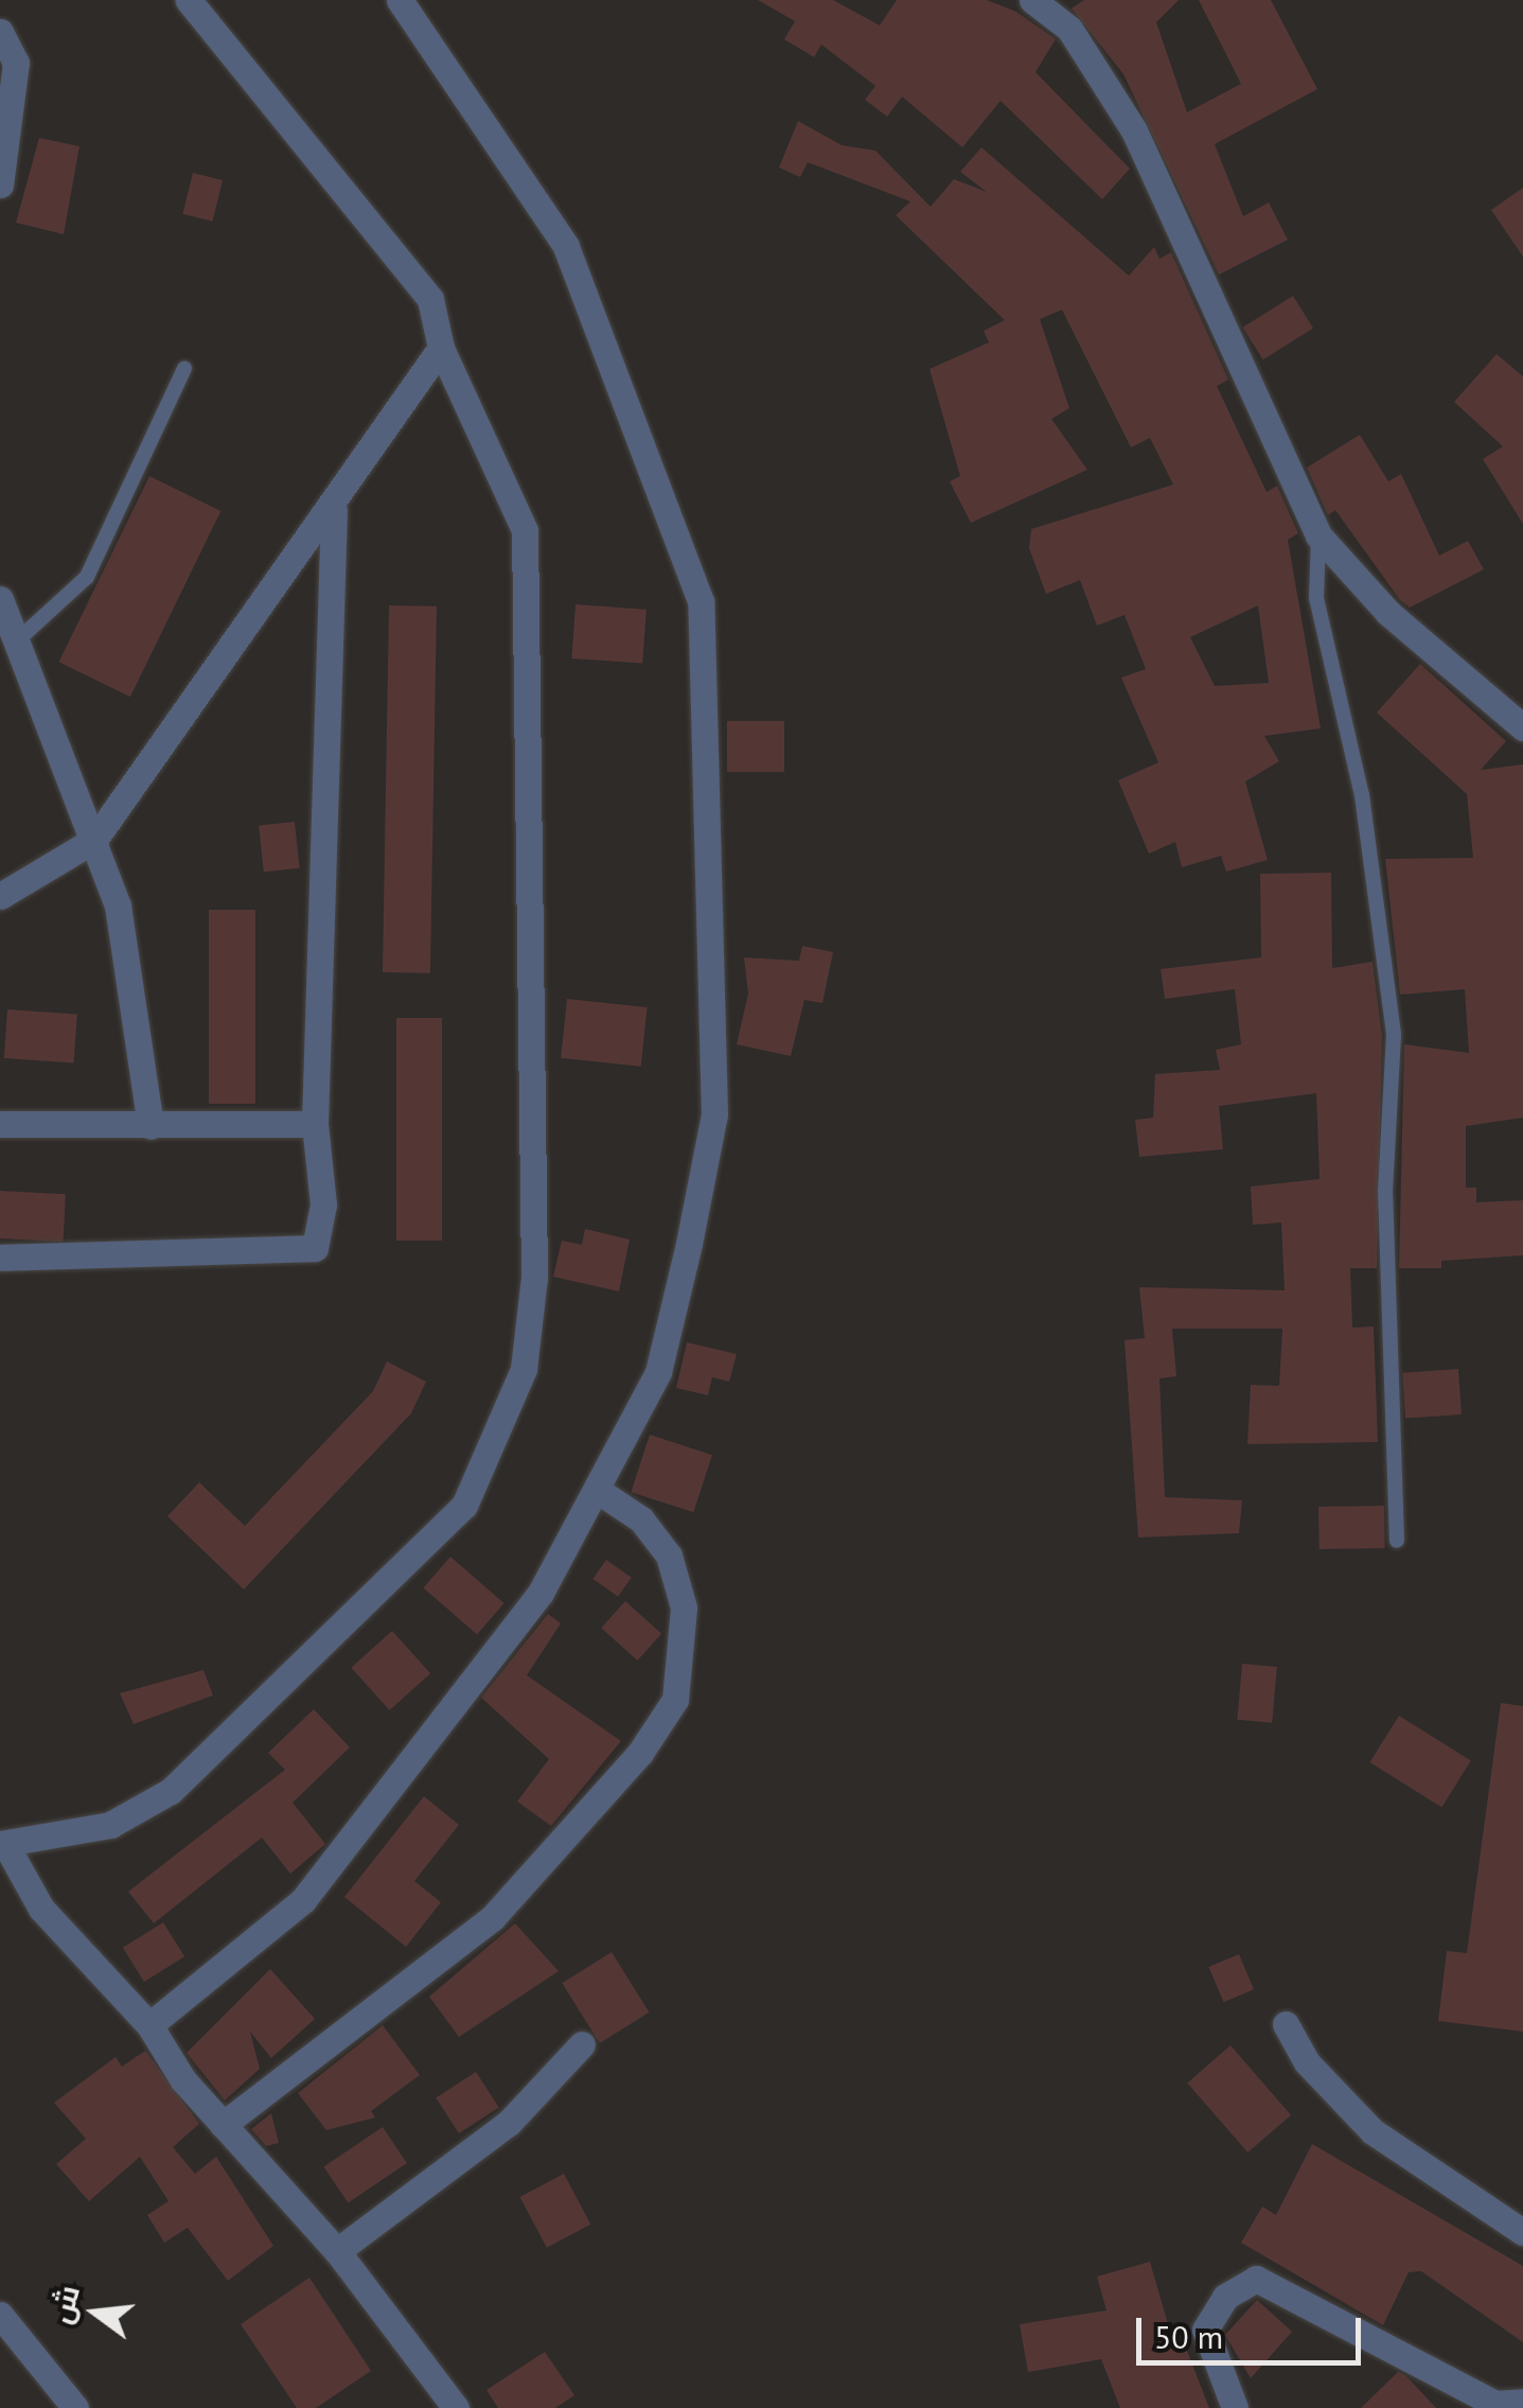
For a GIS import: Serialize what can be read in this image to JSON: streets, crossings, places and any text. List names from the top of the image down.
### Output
{
  "scale_bar": "50 m",
  "north": "left"
}
